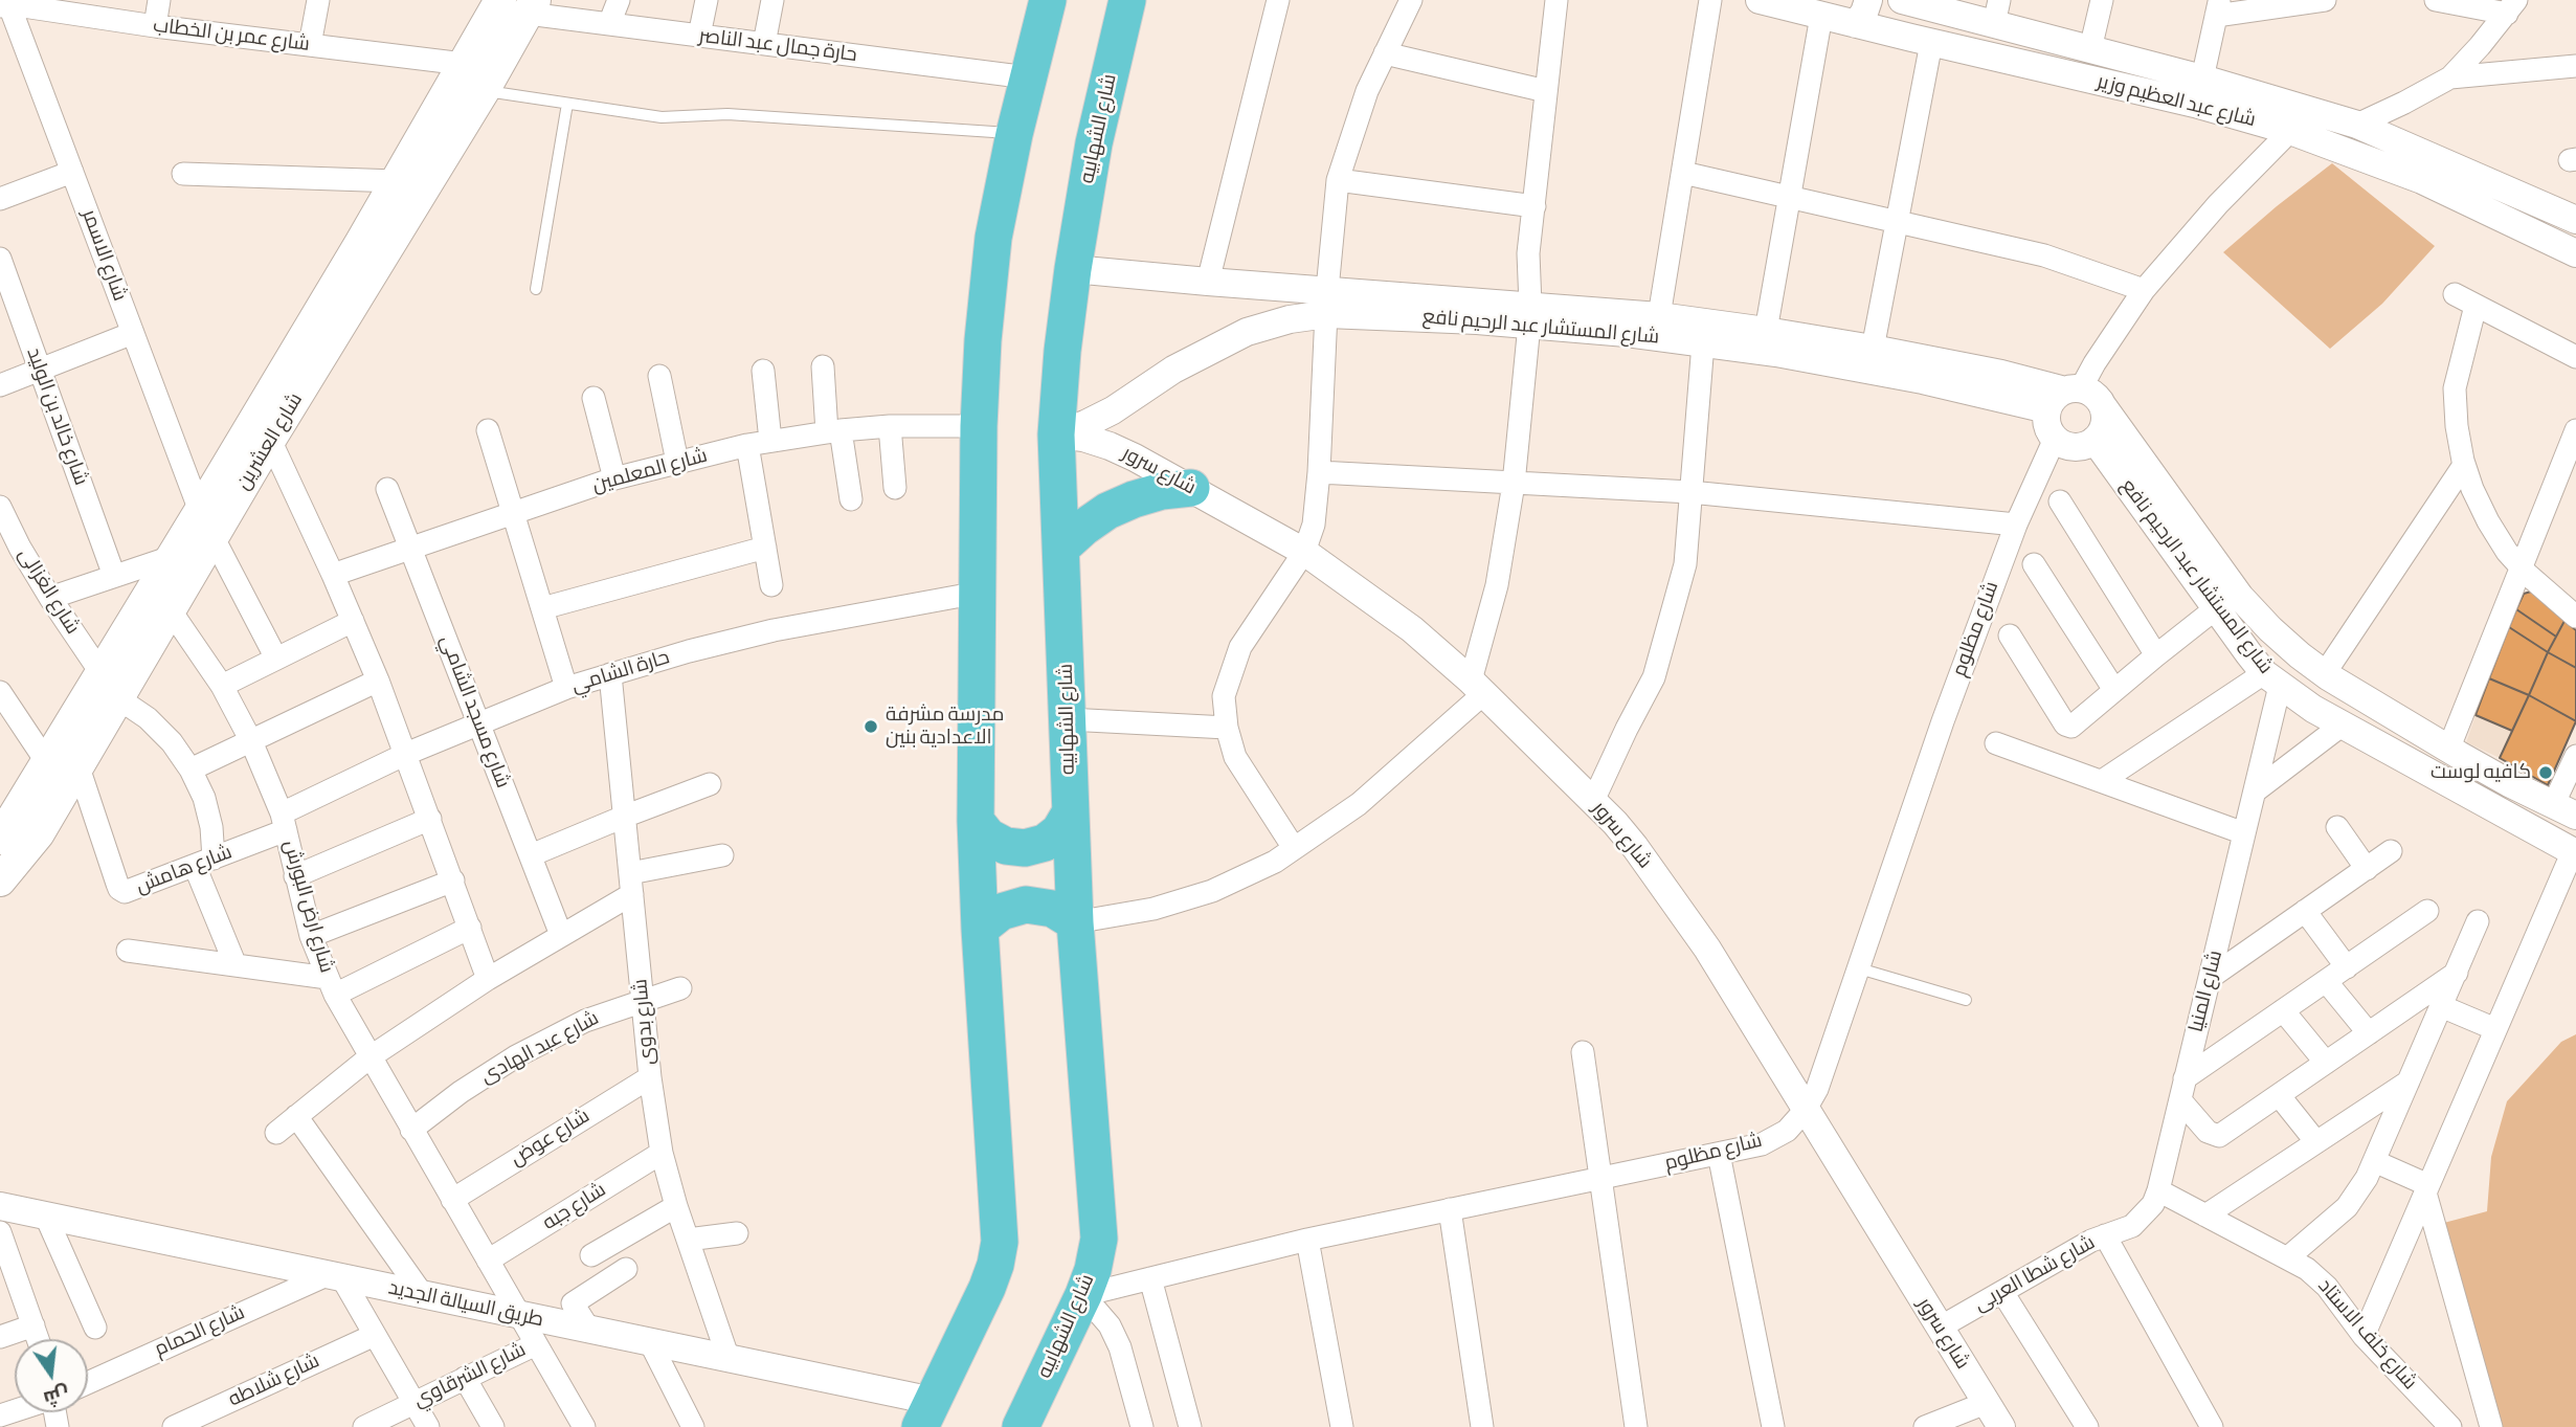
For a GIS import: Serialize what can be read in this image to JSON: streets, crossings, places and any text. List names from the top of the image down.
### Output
{
  "streets": {
    "highway": ["شارع الشهابيه"],
    "main road": ["شارع العشرين"],
    "street": [
      "شارع عمر بن الخطاب",
      "حارة جمال عبد الناصر",
      "شارع عبد العظيم وزير",
      "شارع الاسمر",
      "شارع المستشار عبد الرحيم نافع",
      "شارع خالد بن الوليد",
      "شارع المعلمين",
      "شارع سرور",
      "شارع الغزالى",
      "شارع مظلوم",
      "حارة الشامي",
      "شارع مسجد الشامي",
      "شارع هامش",
      "شارع ارض البورش",
      "شارع المنيا",
      "شارع بدوى",
      "شارع عبد الهادى",
      "شارع عوض",
      "شارع جبه",
      "شارع شطا العربى",
      "طريق السيالة الجديد",
      "شارع الحمام",
      "شارع خلف الاستاد",
      "شارع الشرقاوي",
      "شارع شلاطه"
    ]
  },
  "crossings": [
    ["شارع عمر بن الخطاب", "شارع الاسمر"],
    ["شارع عمر بن الخطاب", "شارع العشرين"],
    ["حارة جمال عبد الناصر", "شارع العشرين"],
    ["شارع الشهابيه", "شارع المستشار عبد الرحيم نافع"],
    ["شارع الشهابيه", "شارع سرور"],
    ["شارع الشهابيه", "شارع مظلوم"],
    ["شارع الاسمر", "شارع العشرين"],
    ["شارع المستشار عبد الرحيم نافع", "شارع سرور"],
    ["شارع المستشار عبد الرحيم نافع", "شارع مظلوم"],
    ["شارع المستشار عبد الرحيم نافع", "شارع المنيا"],
    ["شارع العشرين", "شارع الغزالى"],
    ["شارع العشرين", "شارع هامش"],
    ["شارع العشرين", "شارع ارض البورش"],
    ["شارع المعلمين", "شارع مسجد الشامي"],
    ["شارع سرور", "شارع مظلوم"],
    ["شارع سرور", "شارع شطا العربى"],
    ["حارة الشامي", "شارع مسجد الشامي"],
    ["حارة الشامي", "شارع هامش"],
    ["حارة الشامي", "شارع ارض البورش"],
    ["حارة الشامي", "شارع بدوى"],
    ["شارع هامش", "شارع ارض البورش"],
    ["شارع ارض البورش", "شارع عبد الهادى"],
    ["شارع ارض البورش", "شارع عوض"],
    ["شارع ارض البورش", "شارع جبه"],
    ["شارع ارض البورش", "طريق السيالة الجديد"],
    ["شارع ارض البورش", "شارع الشرقاوي"],
    ["شارع المنيا", "شارع شطا العربى"],
    ["شارع المنيا", "شارع خلف الاستاد"],
    ["شارع بدوى", "شارع عبد الهادى"],
    ["شارع بدوى", "شارع عوض"],
    ["شارع بدوى", "شارع جبه"],
    ["شارع بدوى", "طريق السيالة الجديد"],
    ["شارع شطا العربى", "شارع خلف الاستاد"],
    ["طريق السيالة الجديد", "شارع الحمام"]
  ],
  "places": ["مدرسة مشرفة الاعدادية بنين", "كافيه لوست"],
  "north": "bottom"
}
